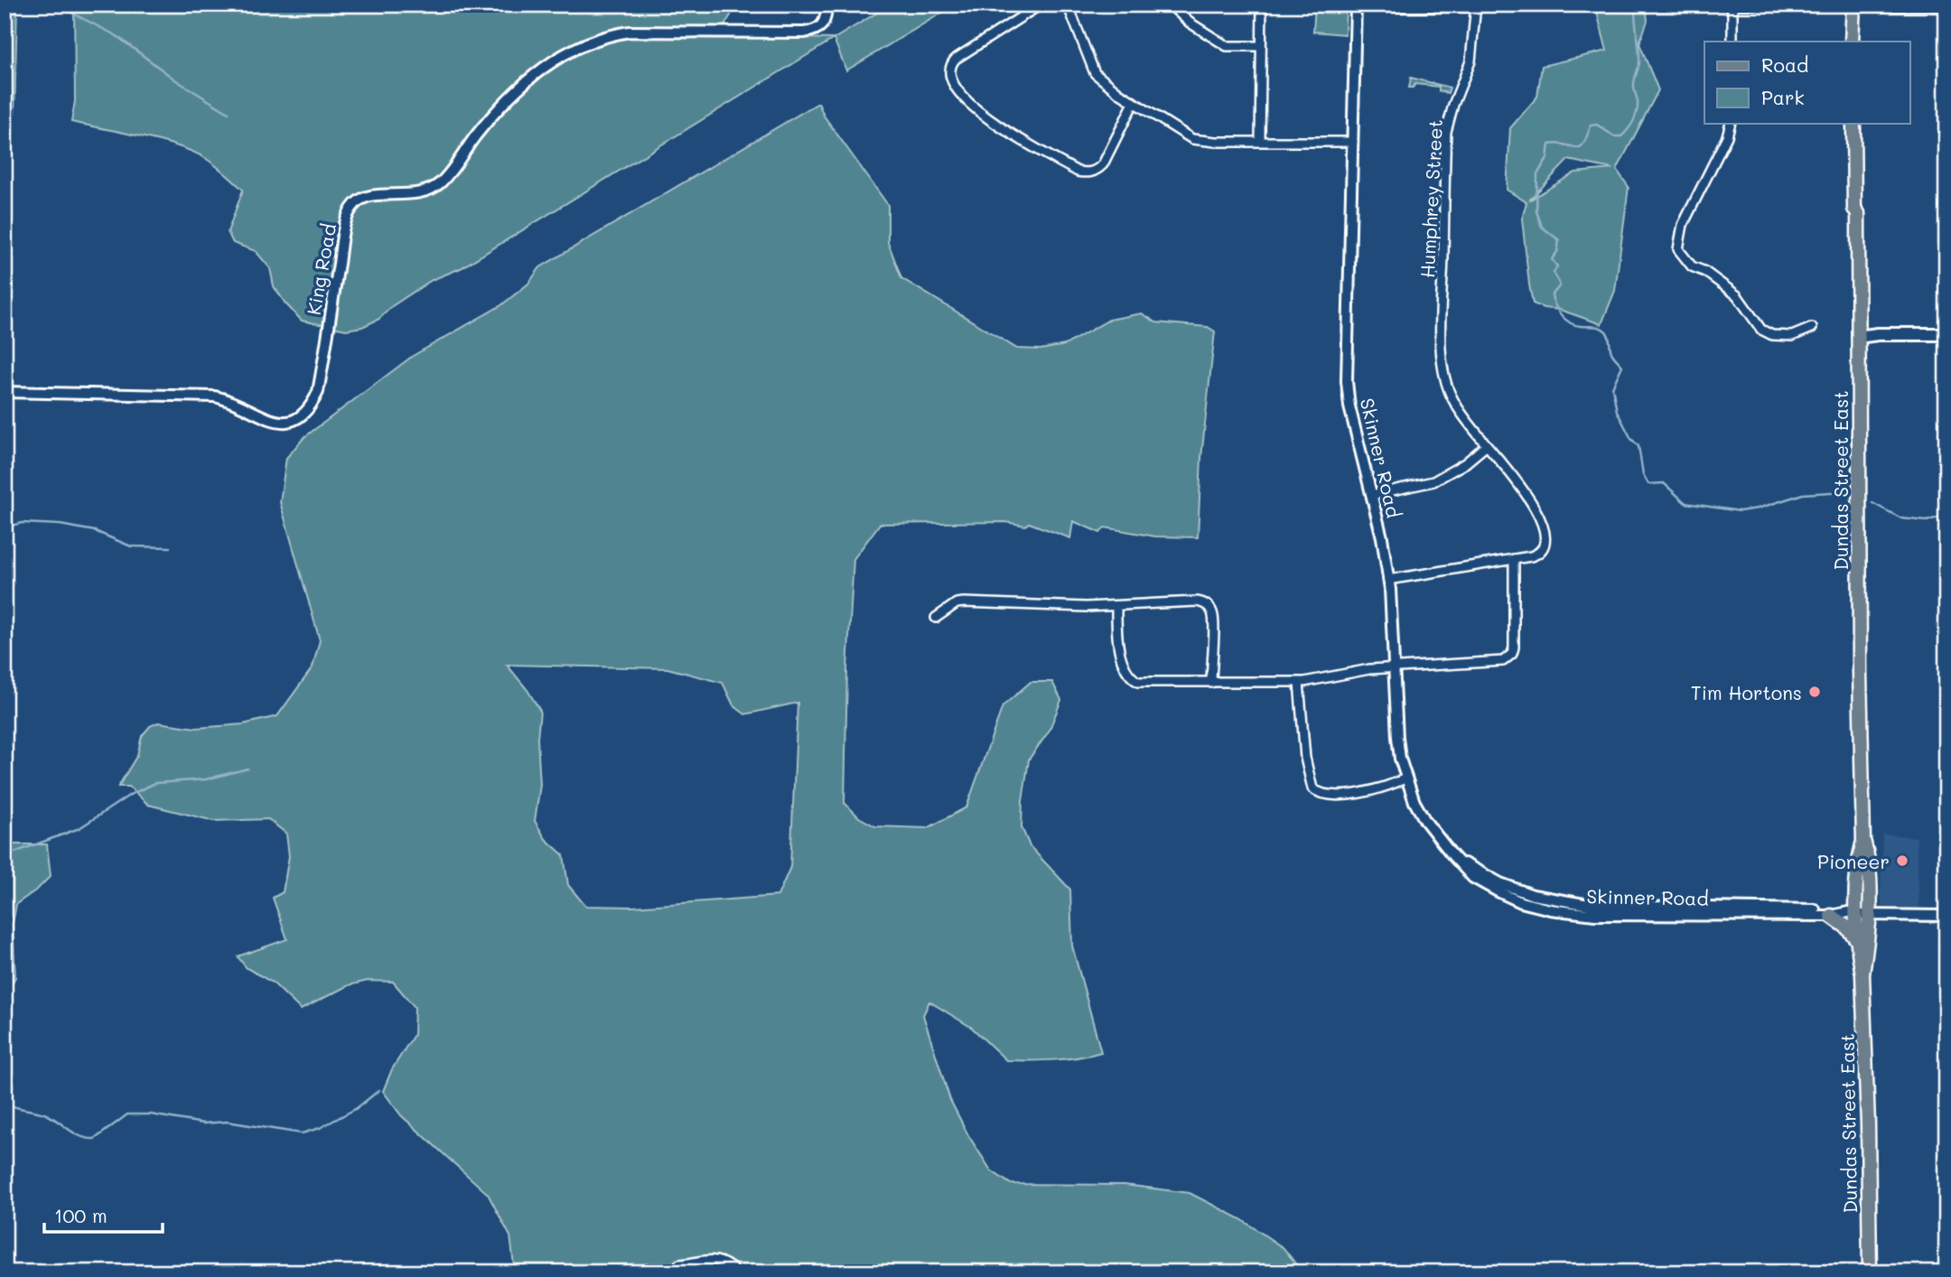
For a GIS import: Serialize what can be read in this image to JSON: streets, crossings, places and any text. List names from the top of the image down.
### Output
{
  "streets": {
    "main road": ["Dundas Street East"],
    "street": ["Humphrey Street", "King Road", "Skinner Road"]
  },
  "crossings": [
    ["Skinner Road", "Dundas Street East"]
  ],
  "places": ["Tim Hortons", "Pioneer"],
  "legend": ["Road", "Park"],
  "scale_bar": "100 m"
}
